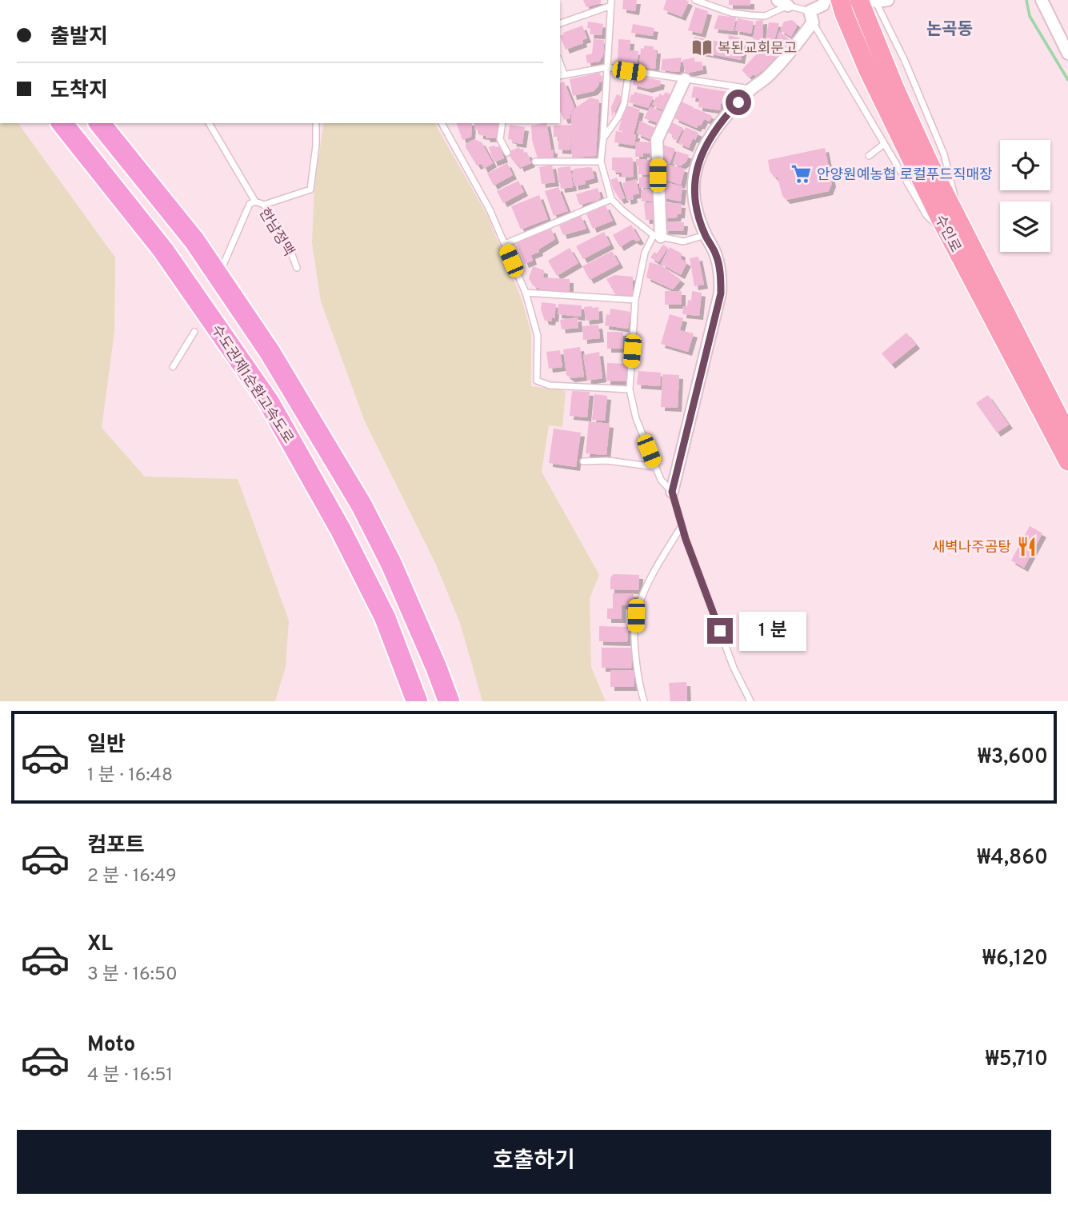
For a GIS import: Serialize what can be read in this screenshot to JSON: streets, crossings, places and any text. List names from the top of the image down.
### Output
{
  "streets": {
    "highway": ["수도권제1순환고속도로"],
    "main road": ["수인로"],
    "lane": ["한남정맥"]
  },
  "districts": ["논곡동"],
  "places": {
    "library": ["복된교회문고"],
    "supermarket": ["안양원예농협 로컬푸드직매장"],
    "restaurant": ["새벽나주곰탕"]
  },
  "page": {
    "banner": ["출발지", "도착지"],
    "bubble": "1 분",
    "list": [
      {
        "name": "일반",
        "note": "1 분 · 16:48",
        "value": "₩3,600"
      },
      {
        "name": "컴포트",
        "note": "2 분 · 16:49",
        "value": "₩4,860"
      },
      {
        "name": "XL",
        "note": "3 분 · 16:50",
        "value": "₩6,120"
      },
      {
        "name": "Moto",
        "note": "4 분 · 16:51",
        "value": "₩5,710"
      }
    ],
    "buttons": "호출하기"
  }
}
